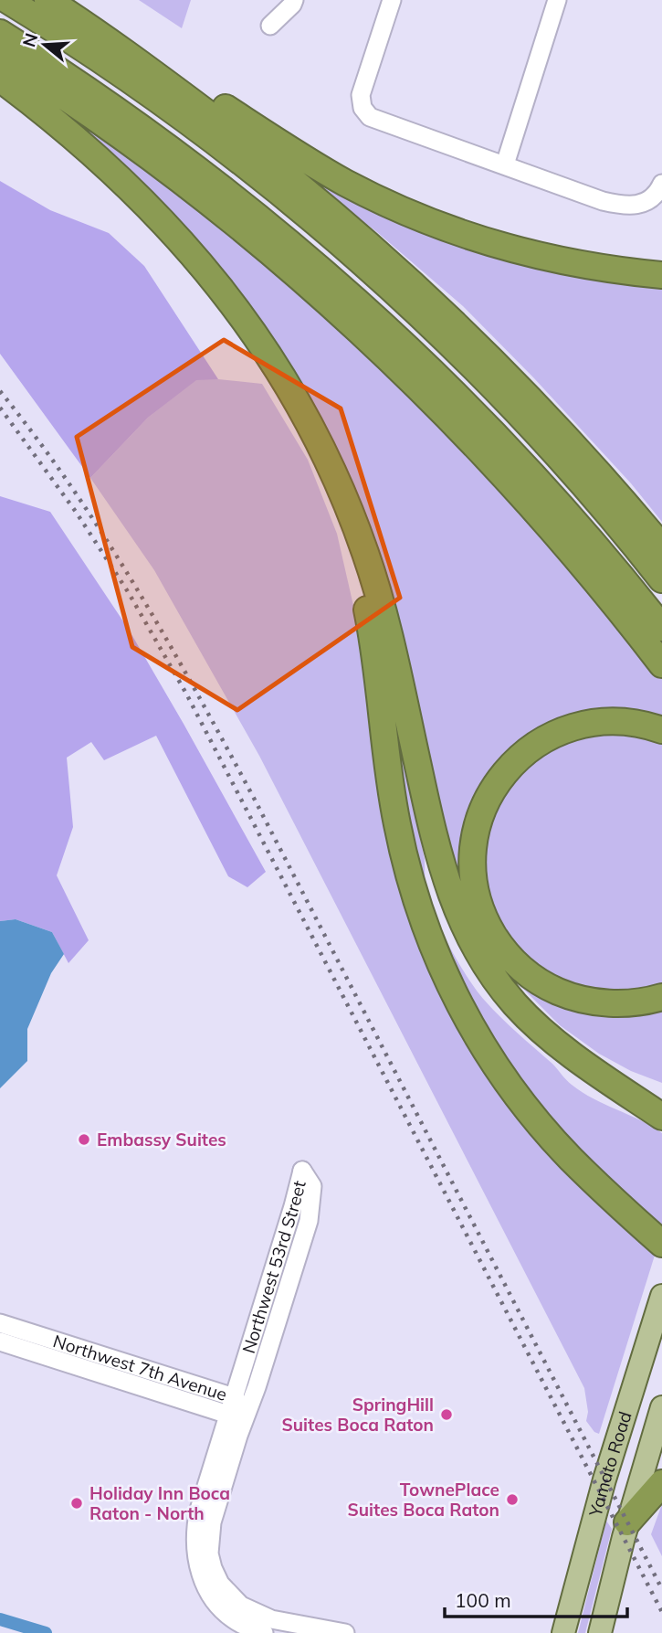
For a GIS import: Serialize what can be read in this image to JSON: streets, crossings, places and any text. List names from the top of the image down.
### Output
{
  "streets": {
    "main road": ["Yamato Road"],
    "street": ["Northwest 53rd Street", "Northwest 7th Avenue"]
  },
  "crossings": [
    ["Northwest 53rd Street", "Northwest 7th Avenue"]
  ],
  "places": [
    "Embassy Suites",
    "SpringHill Suites Boca Raton",
    "TownePlace Suites Boca Raton",
    "Holiday Inn Boca Raton - North"
  ],
  "scale_bar": "100 m",
  "north": "left"
}
